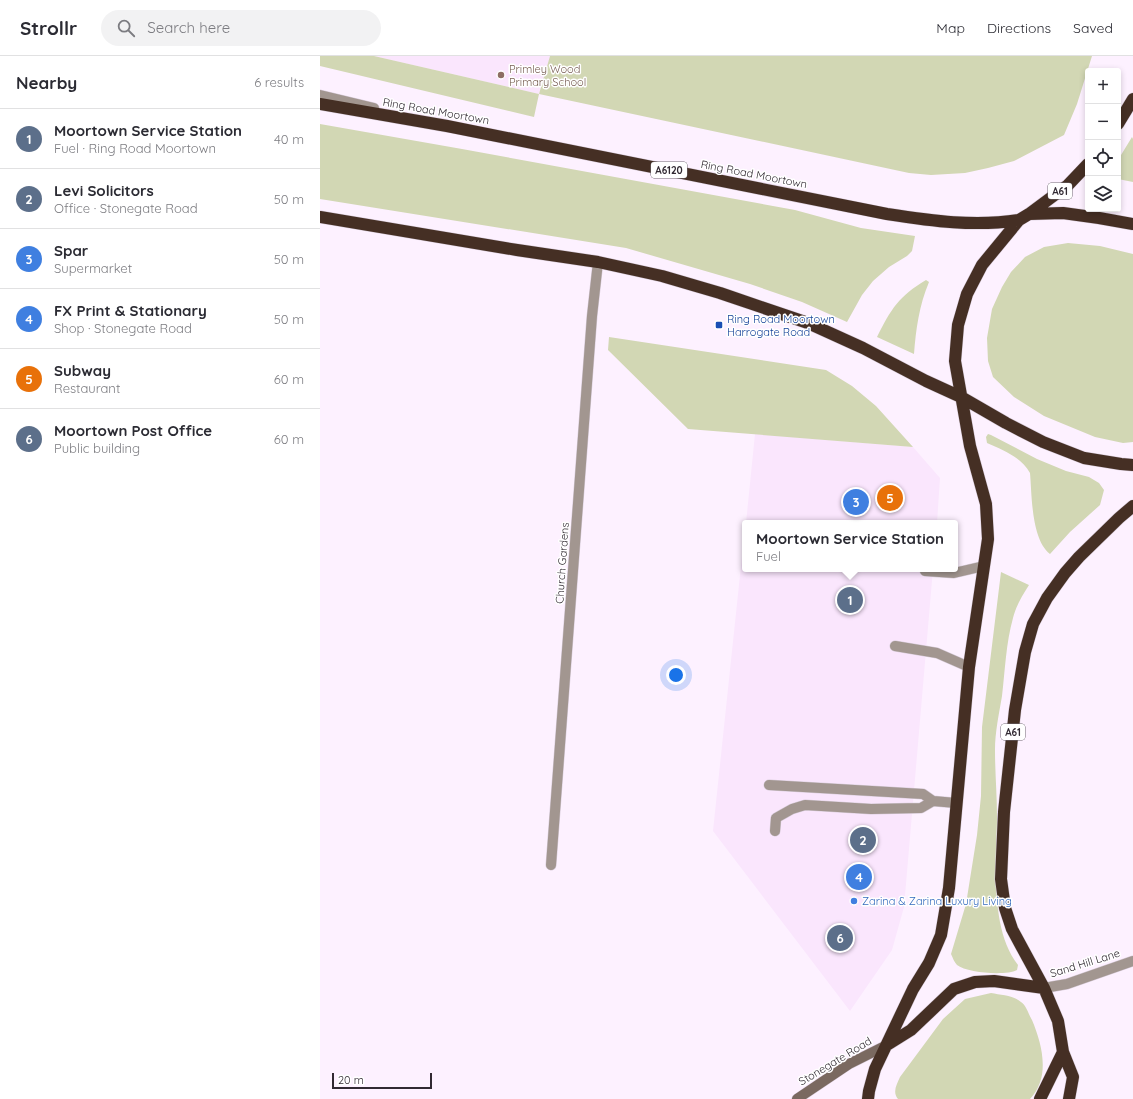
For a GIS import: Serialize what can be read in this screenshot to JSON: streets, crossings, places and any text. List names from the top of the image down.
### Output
{
  "streets": {
    "highway": ["Ring Road Moortown", "A6120", "A61"],
    "main road": ["Stonegate Road"],
    "street": ["Church Gardens", "Sand Hill Lane"]
  },
  "crossings": [
    ["Ring Road Moortown", "A61"],
    ["A61", "Sand Hill Lane"]
  ],
  "places": {
    "other": ["Primley Wood Primary School", "Zarina & Zarina Luxury Living"],
    "transit": ["Ring Road Moortown Harrogate Road"]
  },
  "scale_bar": "20 m",
  "page": {
    "header": "Strollr",
    "search": "Search here",
    "nav": ["Map", "Directions", "Saved"],
    "heading": ["Nearby", "6 results"],
    "map_buttons": ["+", "−"],
    "list": [
      {
        "mark": "1",
        "name": "Moortown Service Station",
        "note": "Fuel · Ring Road Moortown",
        "value": "40 m"
      },
      {
        "mark": "2",
        "name": "Levi Solicitors",
        "note": "Office · Stonegate Road",
        "value": "50 m"
      },
      {
        "mark": "3",
        "name": "Spar",
        "note": "Supermarket",
        "value": "50 m"
      },
      {
        "mark": "4",
        "name": "FX Print & Stationary",
        "note": "Shop · Stonegate Road",
        "value": "50 m"
      },
      {
        "mark": "5",
        "name": "Subway",
        "note": "Restaurant",
        "value": "60 m"
      },
      {
        "mark": "6",
        "name": "Moortown Post Office",
        "note": "Public building",
        "value": "60 m"
      }
    ],
    "pins": [
      "5",
      "3",
      "1",
      "2",
      "4",
      "6"
    ],
    "popup": ["Moortown Service Station", "Fuel"],
    "scale": "20 m"
  }
}
